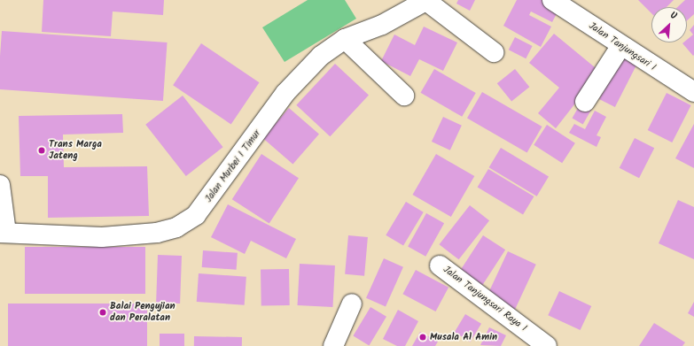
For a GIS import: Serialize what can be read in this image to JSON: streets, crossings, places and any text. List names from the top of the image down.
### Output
{
  "streets": {
    "street": ["Jalan Tanjungsari I", "Jalan Murbei I Timur", "Jalan Tanjungsari Raya I"]
  },
  "places": ["Trans Marga Jateng", "Balai Pengujian dan Peralatan", "Musala Al Amin"],
  "north": "top right"
}
